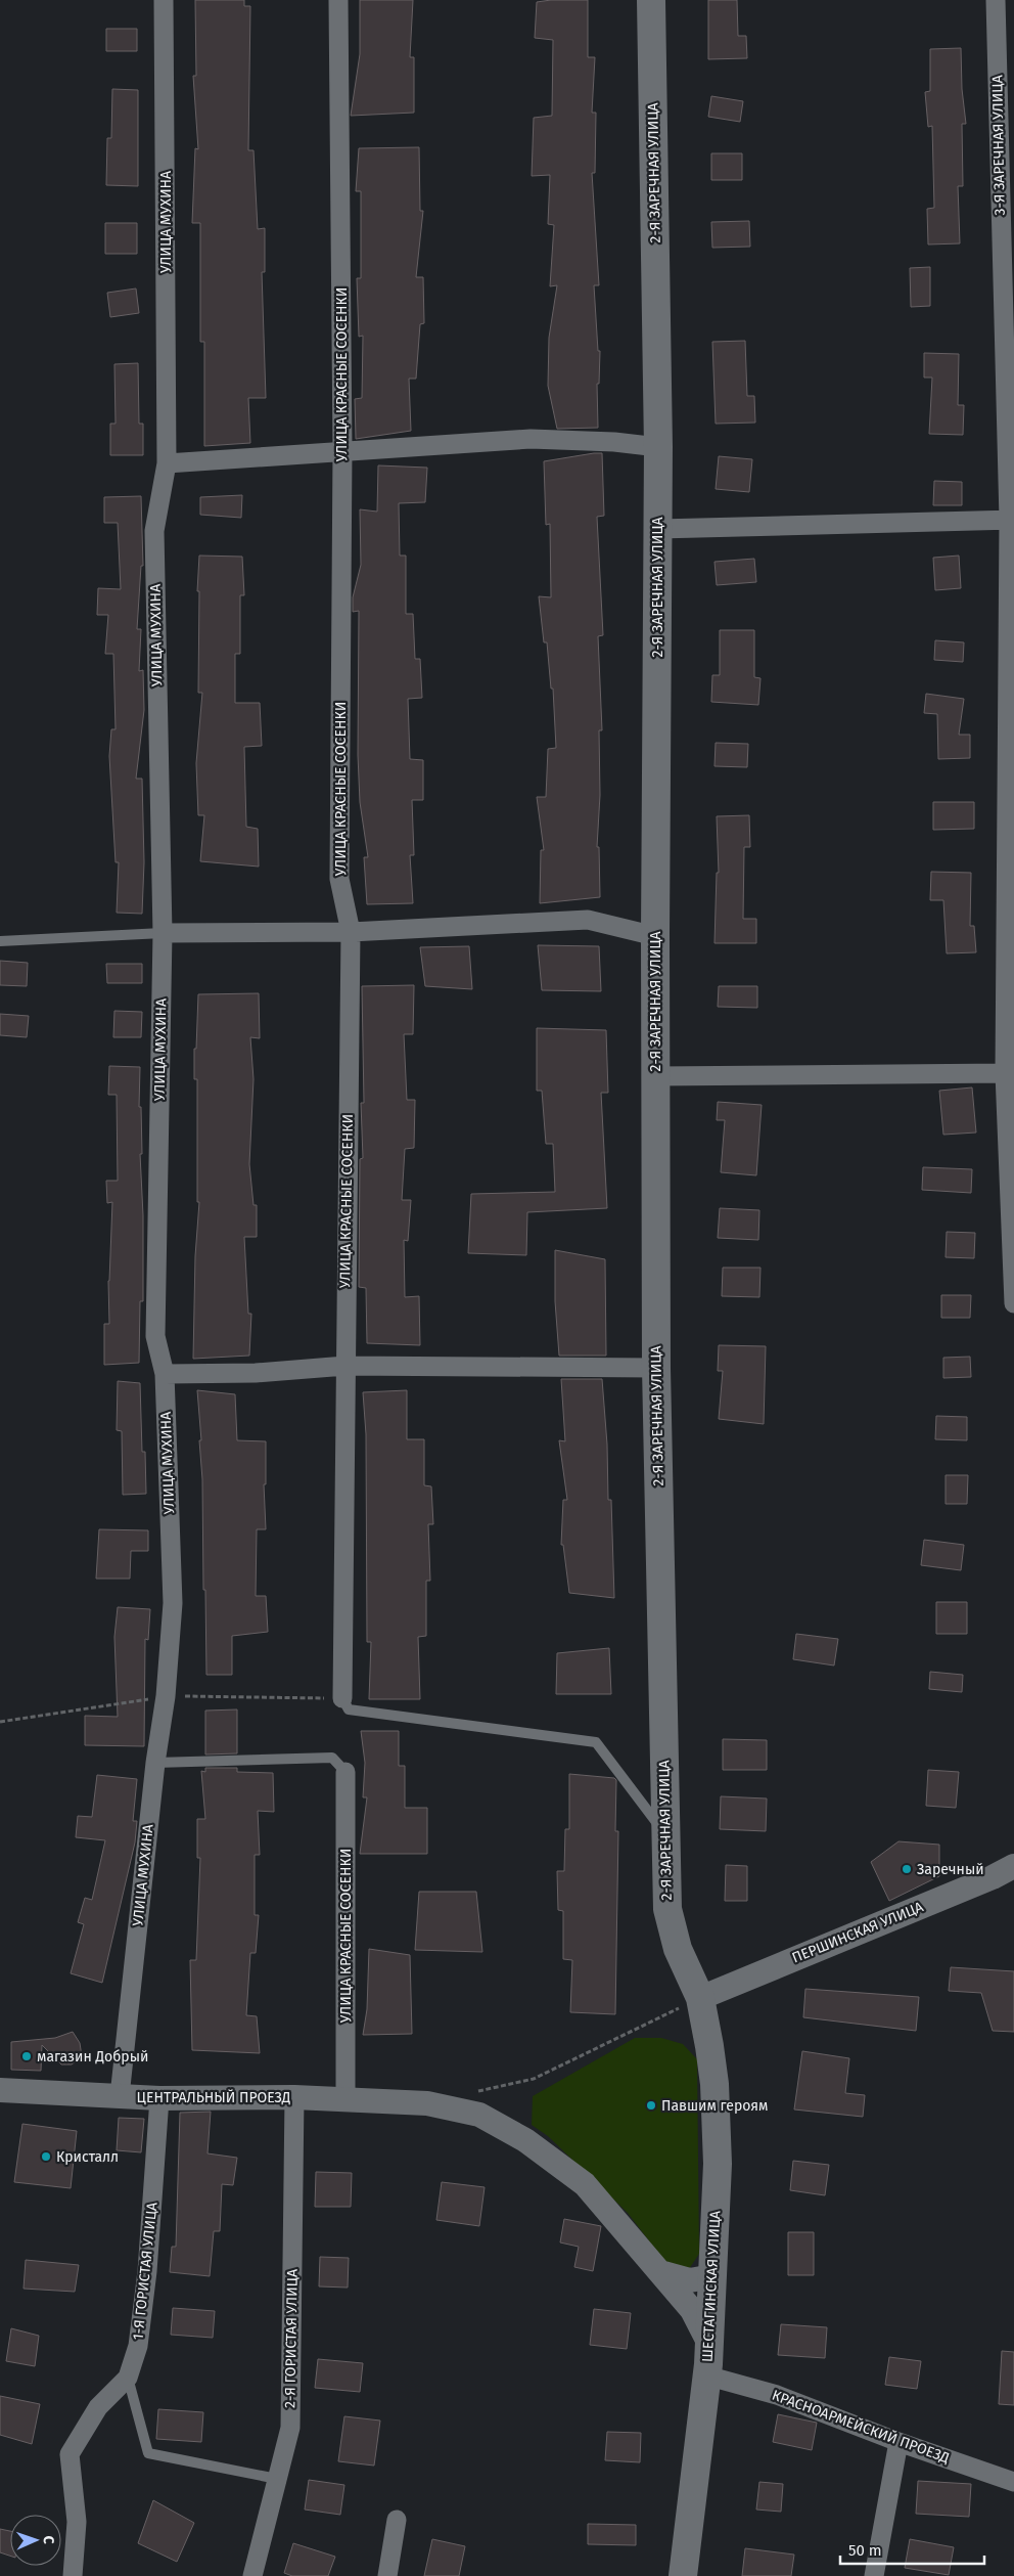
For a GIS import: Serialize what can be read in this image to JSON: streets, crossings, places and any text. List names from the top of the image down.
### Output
{
  "streets": {
    "main road": ["2-Я ЗАРЕЧНАЯ УЛИЦА", "ШЕСТАГИНСКАЯ УЛИЦА"],
    "street": [
      "3-Я ЗАРЕЧНАЯ УЛИЦА",
      "УЛИЦА МУХИНА",
      "УЛИЦА КРАСНЫЕ СОСЕНКИ",
      "ПЕРШИНСКАЯ УЛИЦА",
      "ЦЕНТРАЛЬНЫЙ ПРОЕЗД",
      "1-Я ГОРИСТАЯ УЛИЦА",
      "2-Я ГОРИСТАЯ УЛИЦА",
      "КРАСНОАРМЕЙСКИЙ ПРОЕЗД"
    ]
  },
  "crossings": [
    ["2-Я ЗАРЕЧНАЯ УЛИЦА", "ПЕРШИНСКАЯ УЛИЦА"],
    ["2-Я ЗАРЕЧНАЯ УЛИЦА", "ШЕСТАГИНСКАЯ УЛИЦА"],
    ["УЛИЦА МУХИНА", "ЦЕНТРАЛЬНЫЙ ПРОЕЗД"],
    ["УЛИЦА КРАСНЫЕ СОСЕНКИ", "ЦЕНТРАЛЬНЫЙ ПРОЕЗД"],
    ["ПЕРШИНСКАЯ УЛИЦА", "ШЕСТАГИНСКАЯ УЛИЦА"],
    ["ЦЕНТРАЛЬНЫЙ ПРОЕЗД", "1-Я ГОРИСТАЯ УЛИЦА"],
    ["ЦЕНТРАЛЬНЫЙ ПРОЕЗД", "ШЕСТАГИНСКАЯ УЛИЦА"],
    ["ЦЕНТРАЛЬНЫЙ ПРОЕЗД", "2-Я ГОРИСТАЯ УЛИЦА"],
    ["ШЕСТАГИНСКАЯ УЛИЦА", "КРАСНОАРМЕЙСКИЙ ПРОЕЗД"]
  ],
  "places": [
    "Заречный",
    "магазин Добрый",
    "Павшим героям",
    "Кристалл"
  ],
  "scale_bar": "50 m",
  "north": "right"
}
